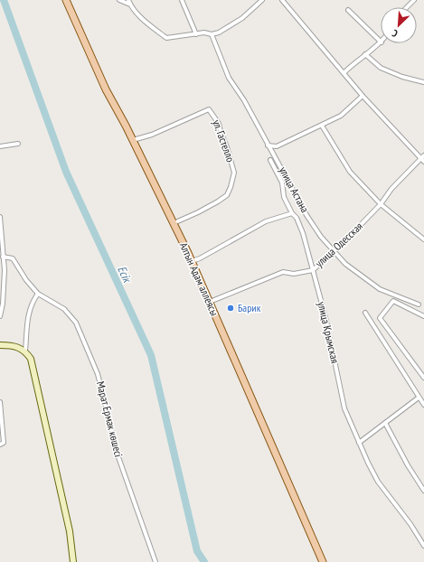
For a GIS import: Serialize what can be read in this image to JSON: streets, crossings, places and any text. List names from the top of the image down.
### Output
{
  "streets": {
    "main road": ["Алтын Адам аллеясы"],
    "street": [
      "ул. Гастелло",
      "улица Астана",
      "улица Одесская",
      "улица Крымская",
      "Марат Ермак көшесі"
    ]
  },
  "crossings": [
    ["ул. Гастелло", "Алтын Адам аллеясы"],
    ["улица Астана", "улица Одесская"],
    ["улица Одесская", "Алтын Адам аллеясы"],
    ["улица Одесская", "улица Крымская"]
  ],
  "water": ["Есік"],
  "places": ["Барик"],
  "north": "bottom left"
}
